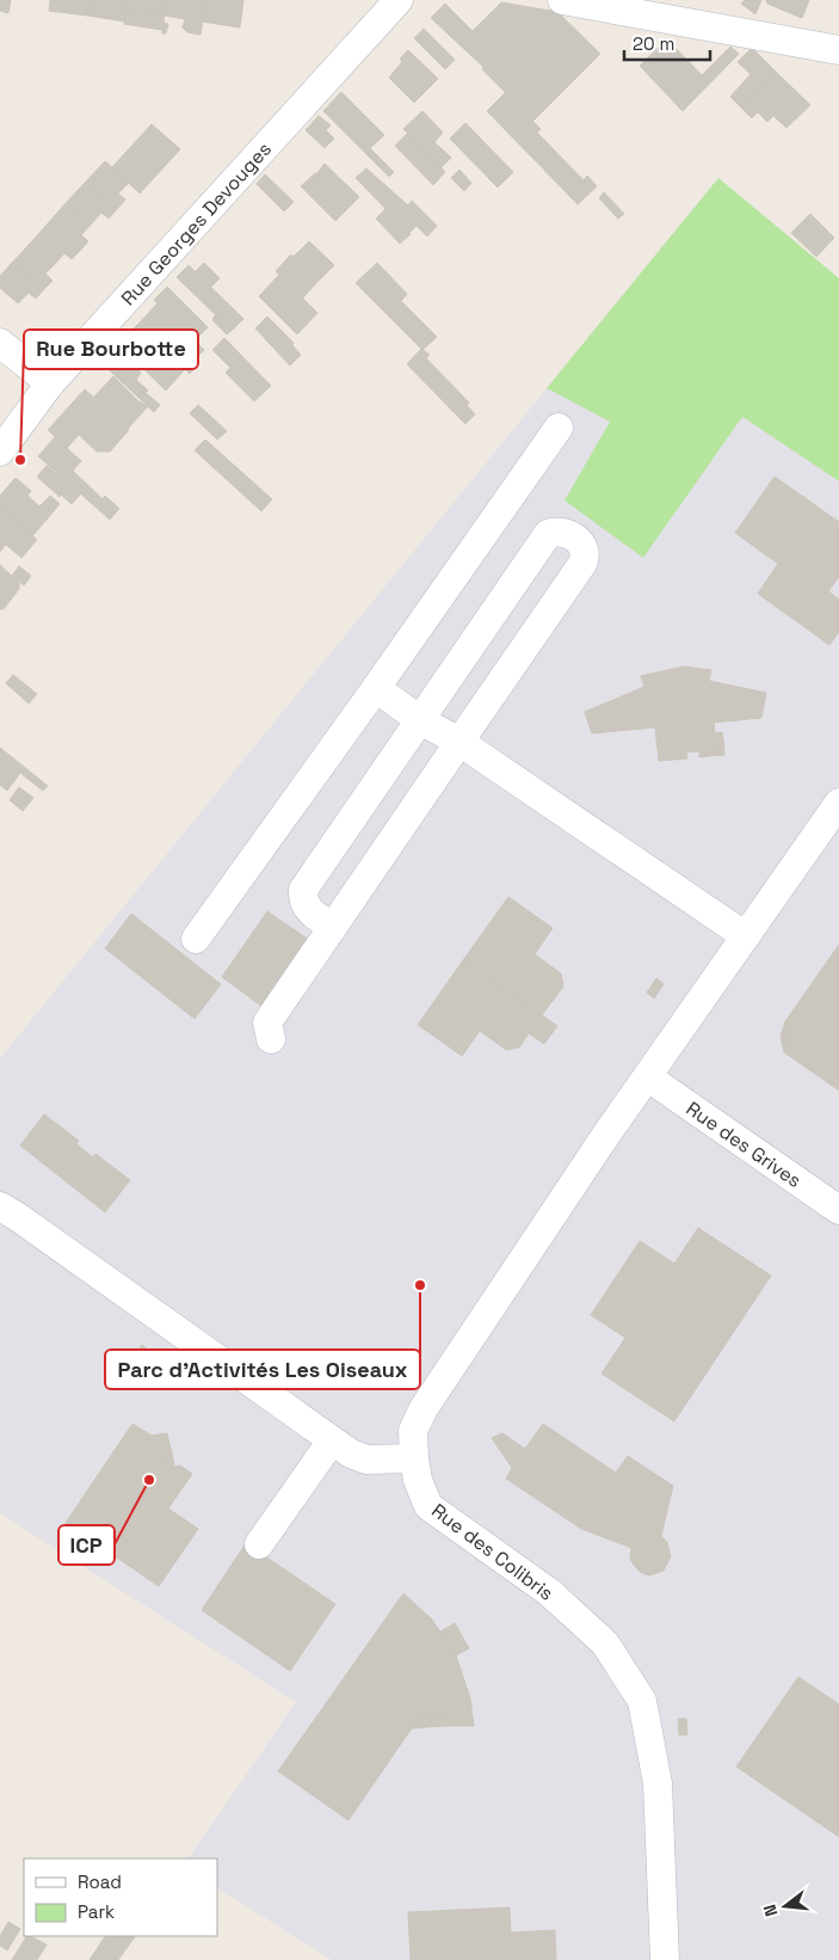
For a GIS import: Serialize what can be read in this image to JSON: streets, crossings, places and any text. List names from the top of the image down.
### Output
{
  "streets": {
    "street": ["Rue Georges Devouges", "Rue des Grives", "Rue des Colibris"]
  },
  "crossings": [
    ["Rue des Grives", "Rue des Colibris"]
  ],
  "places": ["Rue Bourbotte", "Parc d'Activités Les Oiseaux", "ICP"],
  "legend": ["Road", "Park"],
  "scale_bar": "20 m",
  "north": "left"
}
